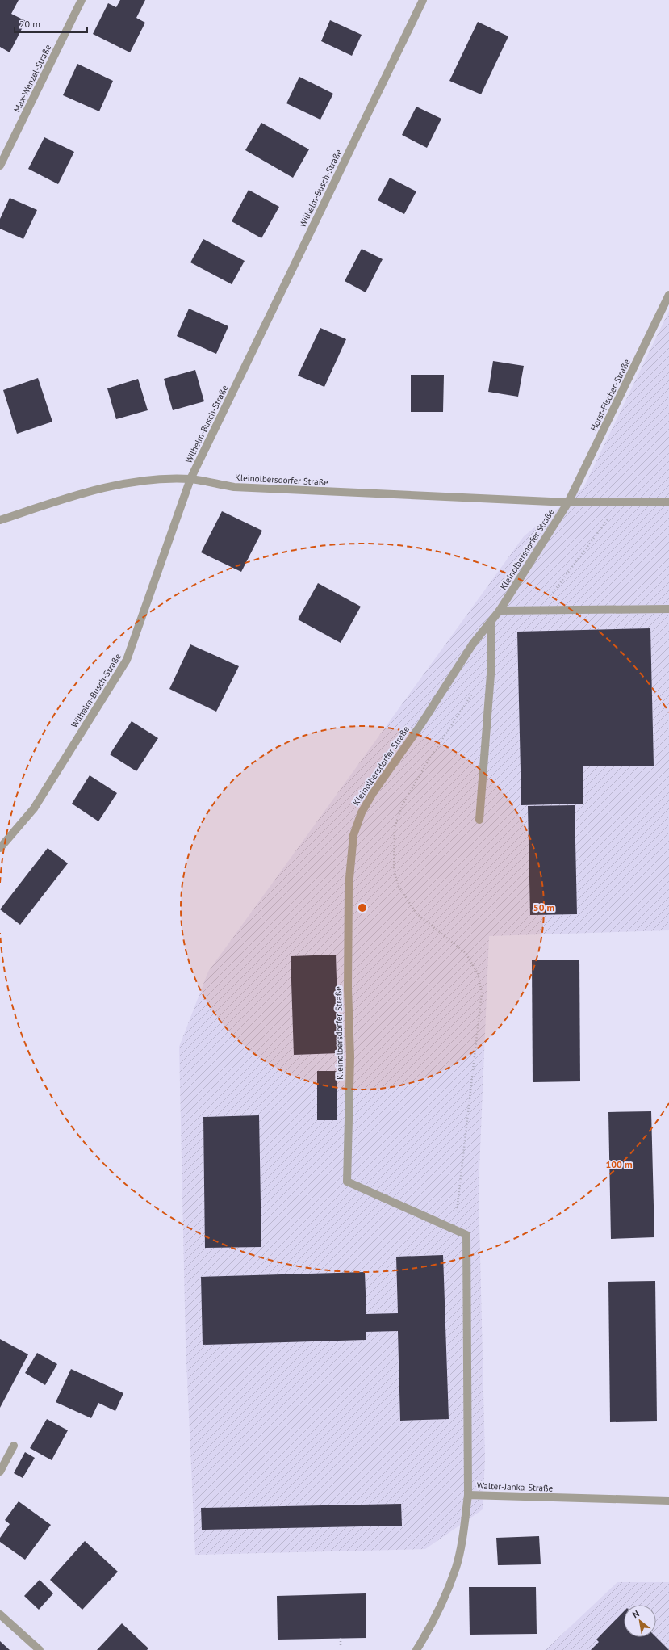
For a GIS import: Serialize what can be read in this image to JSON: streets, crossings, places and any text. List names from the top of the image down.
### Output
{
  "streets": {
    "street": [
      "Max-Wenzel-Straße",
      "Wilhelm-Busch-Straße",
      "Horst-Fischer-Straße",
      "Kleinolbersdorfer Straße",
      "Walter-Janka-Straße"
    ]
  },
  "crossings": [
    ["Wilhelm-Busch-Straße", "Kleinolbersdorfer Straße"],
    ["Horst-Fischer-Straße", "Kleinolbersdorfer Straße"]
  ],
  "scale_bar": "20 m",
  "north": "top left",
  "rings": ["50 m", "100 m"]
}
